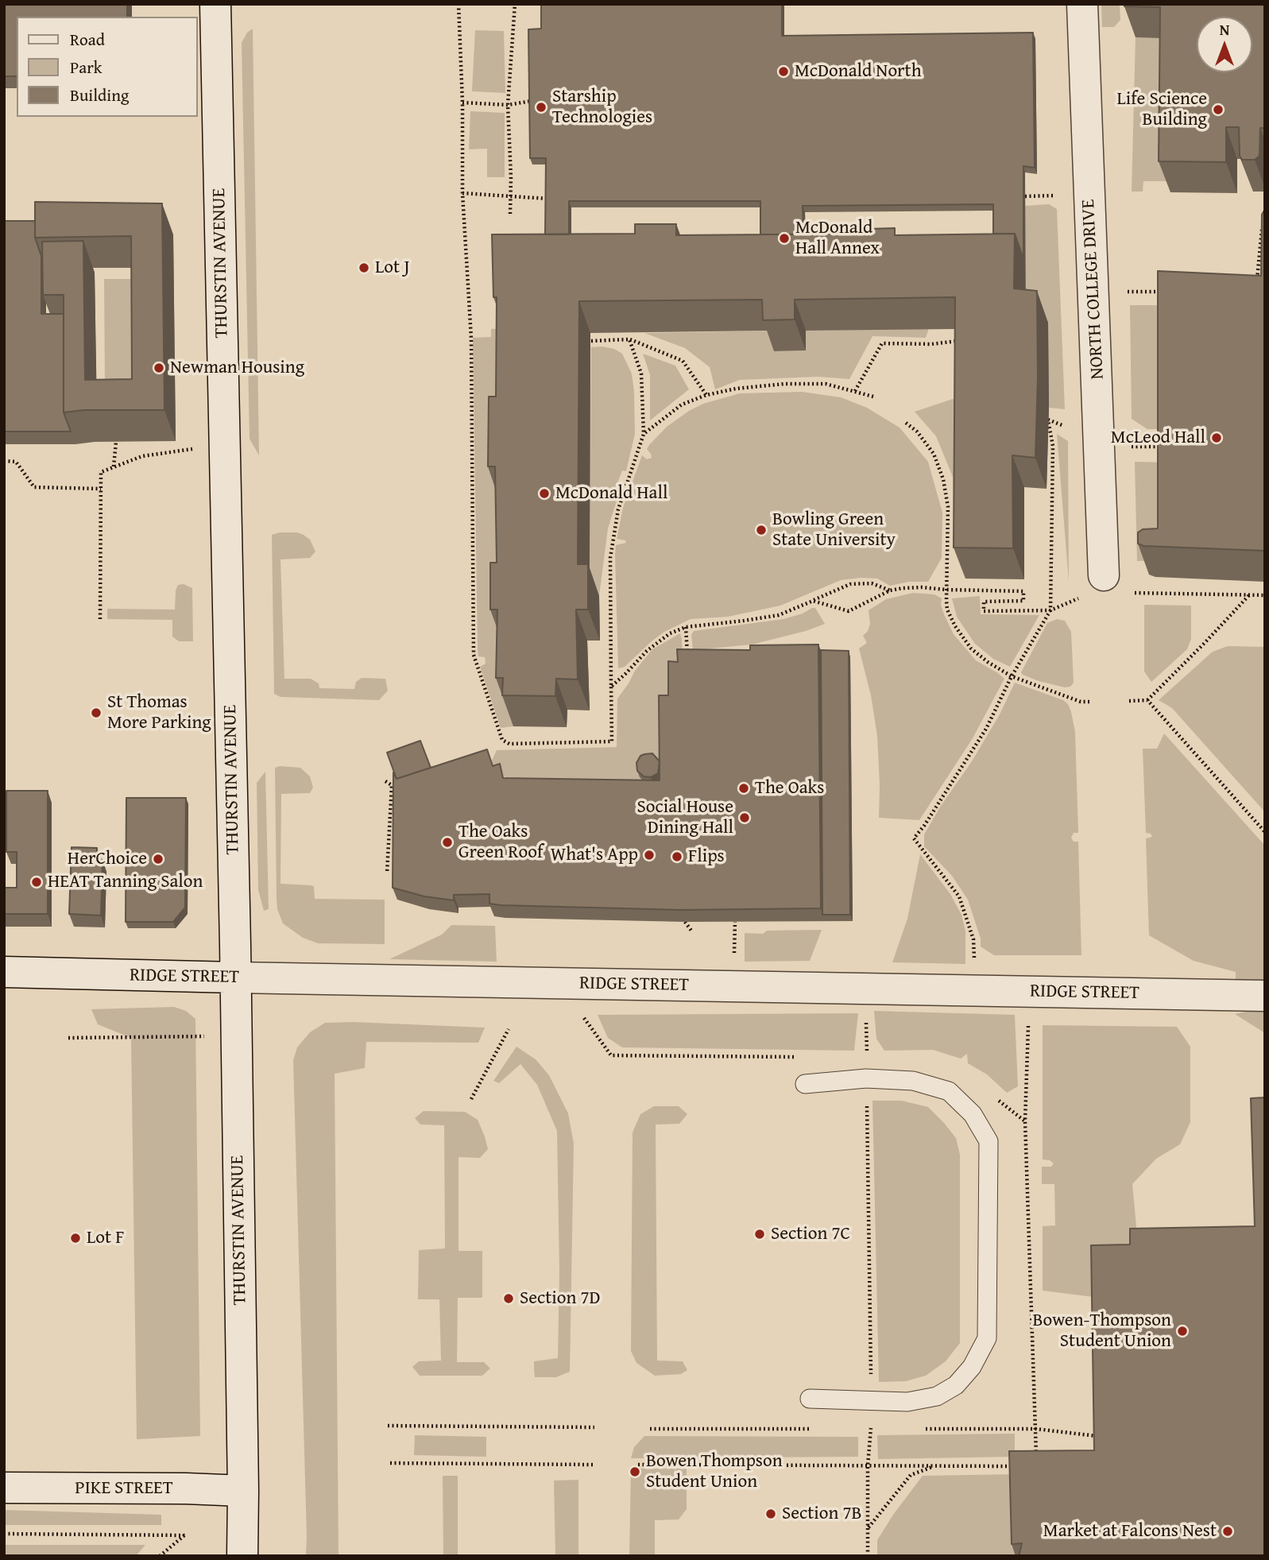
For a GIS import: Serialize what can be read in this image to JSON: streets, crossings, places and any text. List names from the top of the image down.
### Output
{
  "streets": {
    "street": [
      "THURSTIN AVENUE",
      "NORTH COLLEGE DRIVE",
      "RIDGE STREET",
      "PIKE STREET"
    ]
  },
  "crossings": [
    ["THURSTIN AVENUE", "RIDGE STREET"],
    ["THURSTIN AVENUE", "PIKE STREET"]
  ],
  "places": [
    "McDonald North",
    "Starship Technologies",
    "Life Science Building",
    "McDonald Hall Annex",
    "Lot J",
    "Newman Housing",
    "McLeod Hall",
    "McDonald Hall",
    "Bowling Green State University",
    "St Thomas More Parking",
    "The Oaks",
    "Social House Dining Hall",
    "The Oaks Green Roof",
    "What's App",
    "Flips",
    "HerChoice",
    "HEAT Tanning Salon",
    "Section 7C",
    "Lot F",
    "Section 7D",
    "Bowen-Thompson Student Union",
    "Bowen Thompson Student Union",
    "Section 7B",
    "Market at Falcons Nest"
  ],
  "legend": ["Road", "Park", "Building"],
  "north": "top"
}
